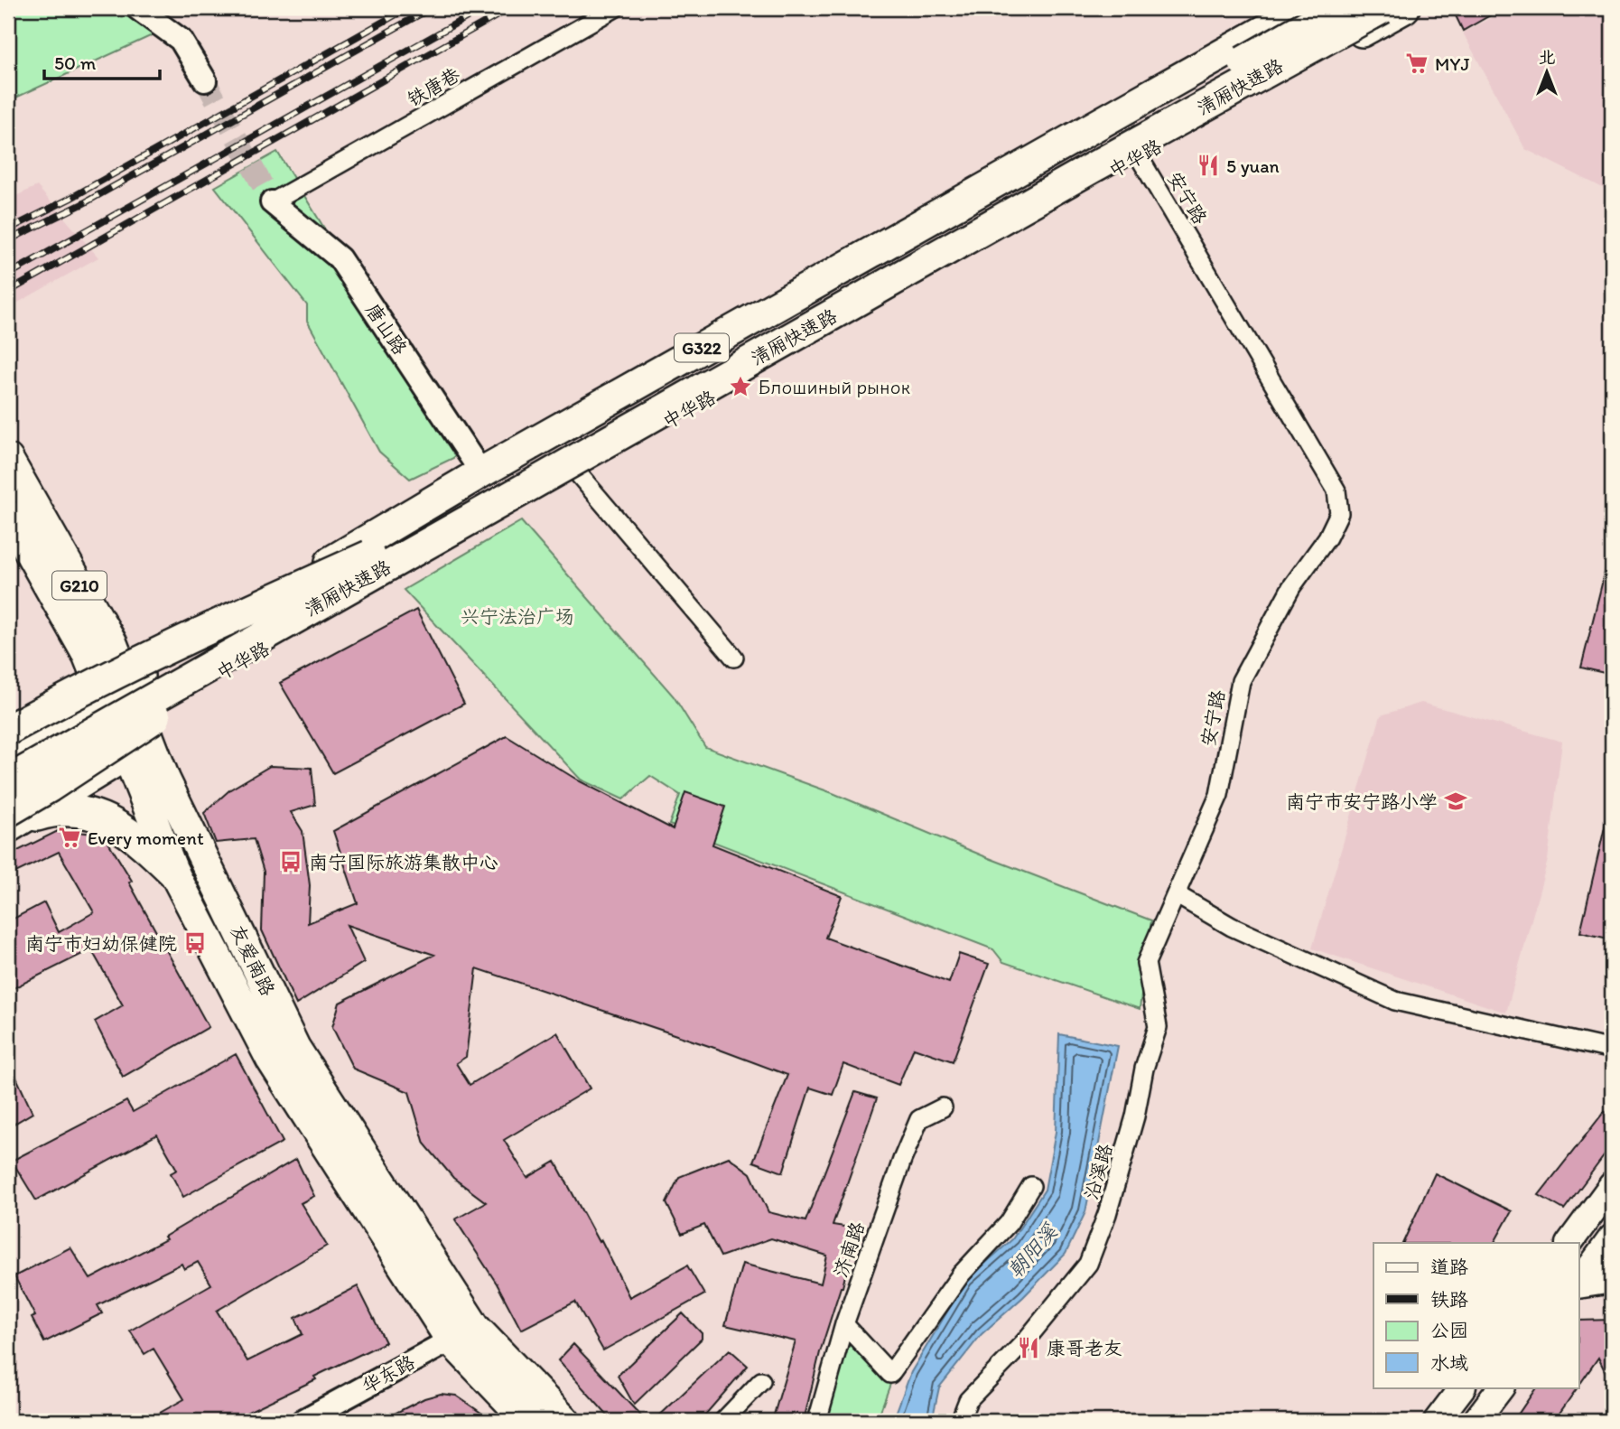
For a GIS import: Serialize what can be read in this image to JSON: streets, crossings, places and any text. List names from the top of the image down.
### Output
{
  "streets": {
    "highway": ["清厢快速路", "中华路", "G322"],
    "main road": ["G210", "友爱南路"],
    "street": [
      "铁唐巷",
      "安宁路",
      "唐山路",
      "沿溪路",
      "济南路",
      "华东路"
    ]
  },
  "crossings": [
    ["铁唐巷", "唐山路"],
    ["中华路", "安宁路"],
    ["中华路", "唐山路"],
    ["中华路", "友爱南路"],
    ["安宁路", "沿溪路"],
    ["友爱南路", "华东路"]
  ],
  "water": ["朝阳溪"],
  "parks": ["兴宁法治广场"],
  "places": {
    "supermarket": ["MYJ", "Every moment"],
    "restaurant": ["5 yuan", "康哥老友"],
    "place": ["Блошиный рынок"],
    "school or university": ["南宁市安宁路小学"],
    "bus stop": ["南宁国际旅游集散中心", "南宁市妇幼保健院"]
  },
  "legend": [
    "道路",
    "铁路",
    "公园",
    "水域"
  ],
  "scale_bar": "50 m",
  "north": "top"
}
